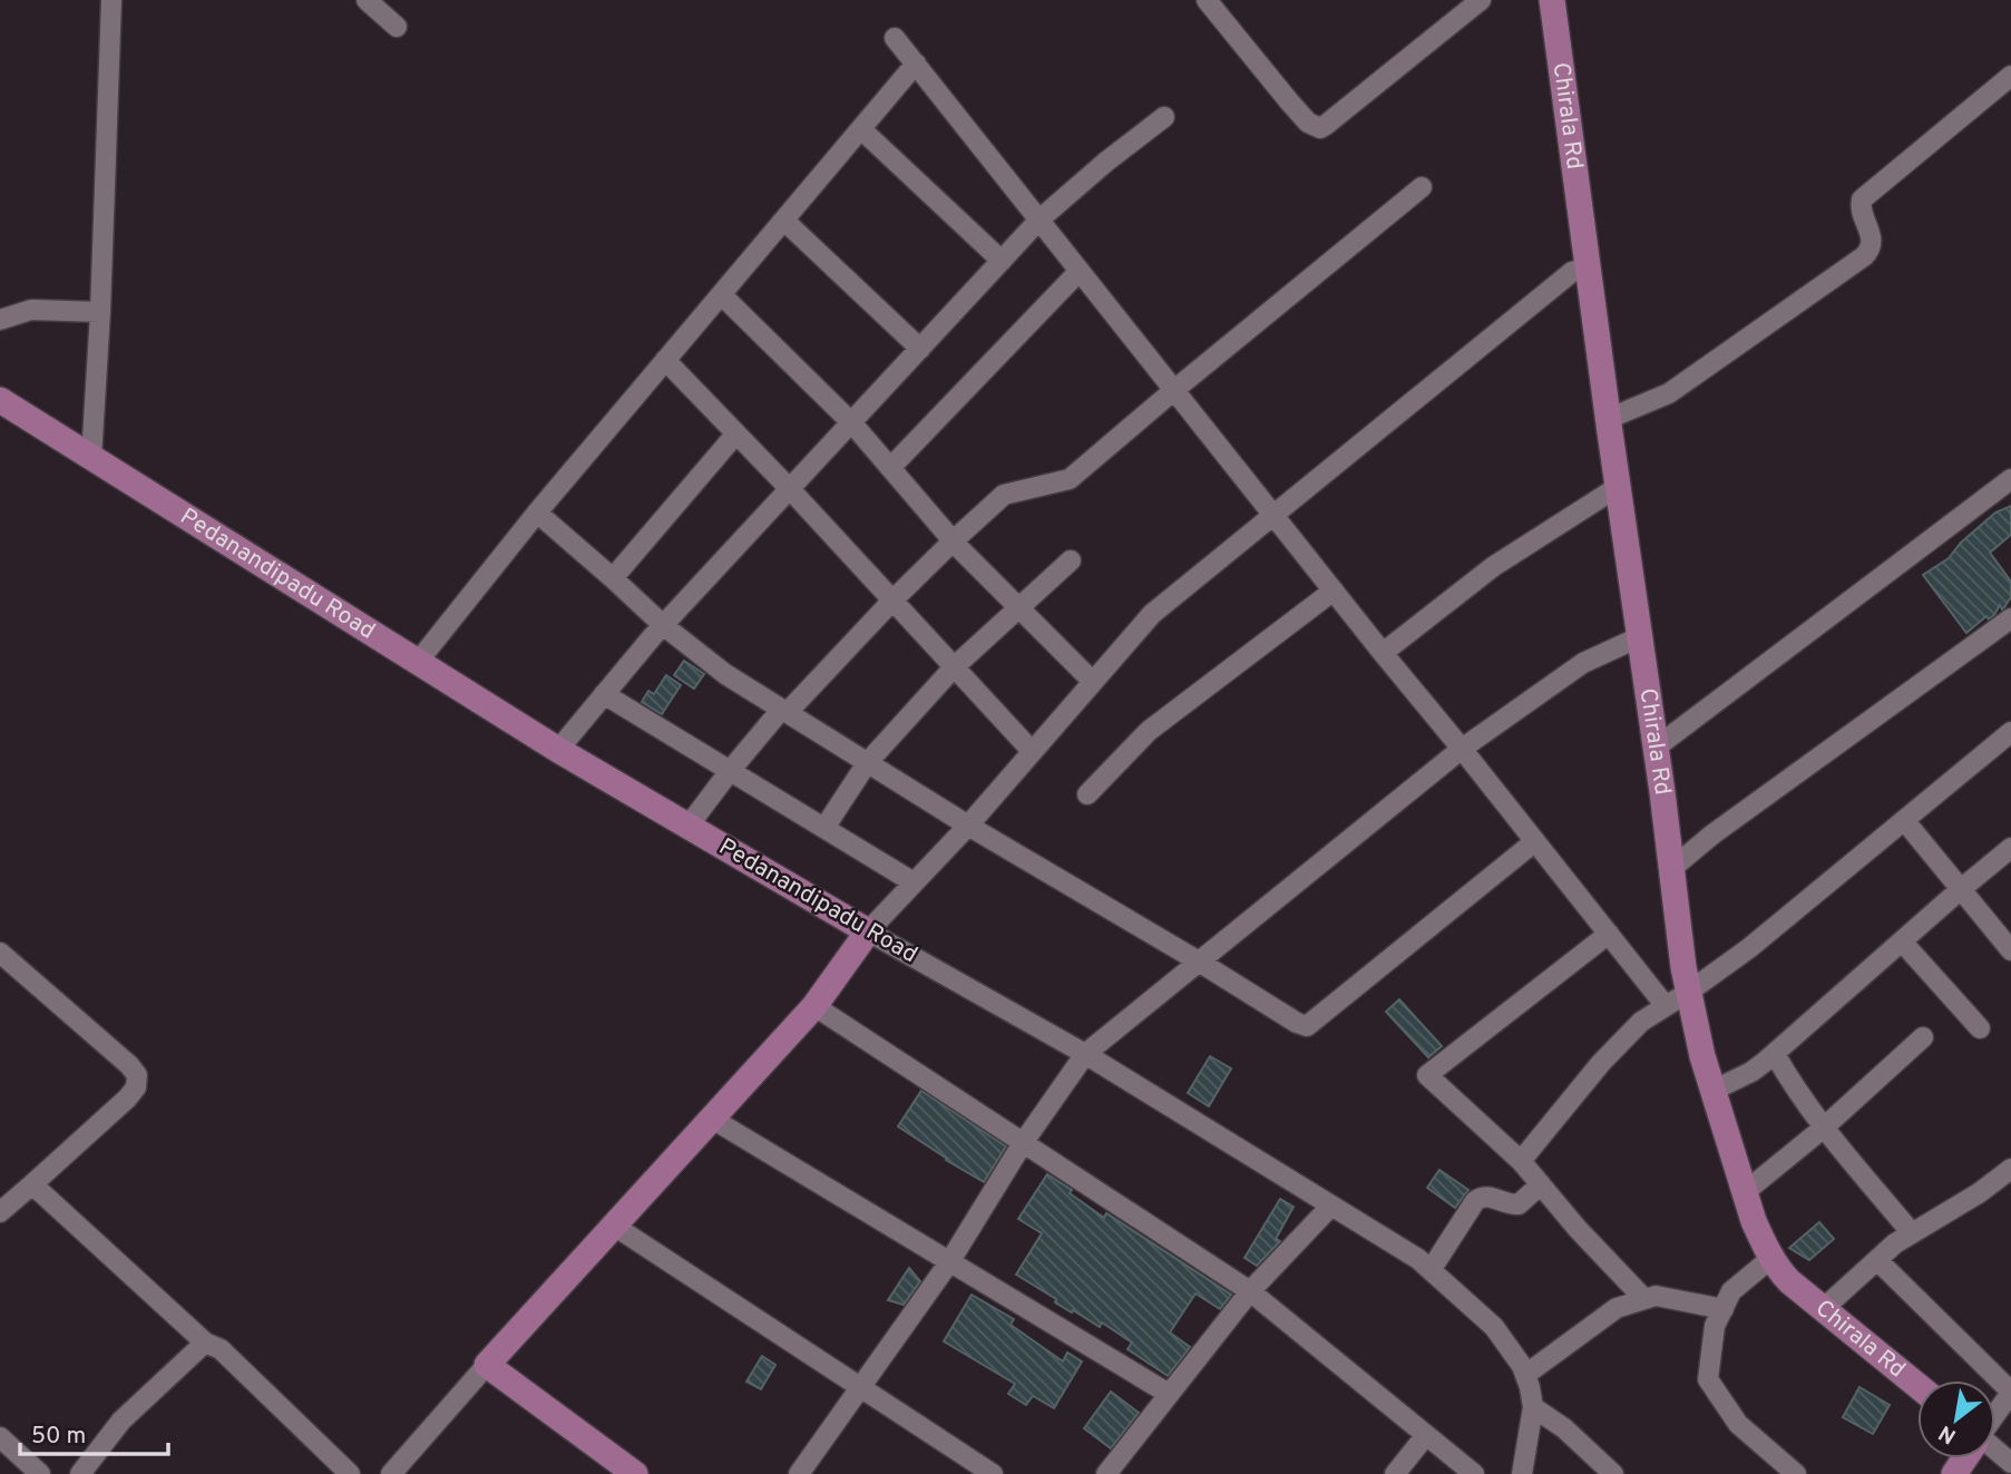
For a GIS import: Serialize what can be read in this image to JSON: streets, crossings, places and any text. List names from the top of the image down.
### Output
{
  "streets": {
    "main road": ["Chirala Rd", "Pedanandipadu Road"]
  },
  "scale_bar": "50 m",
  "north": "bottom left"
}
